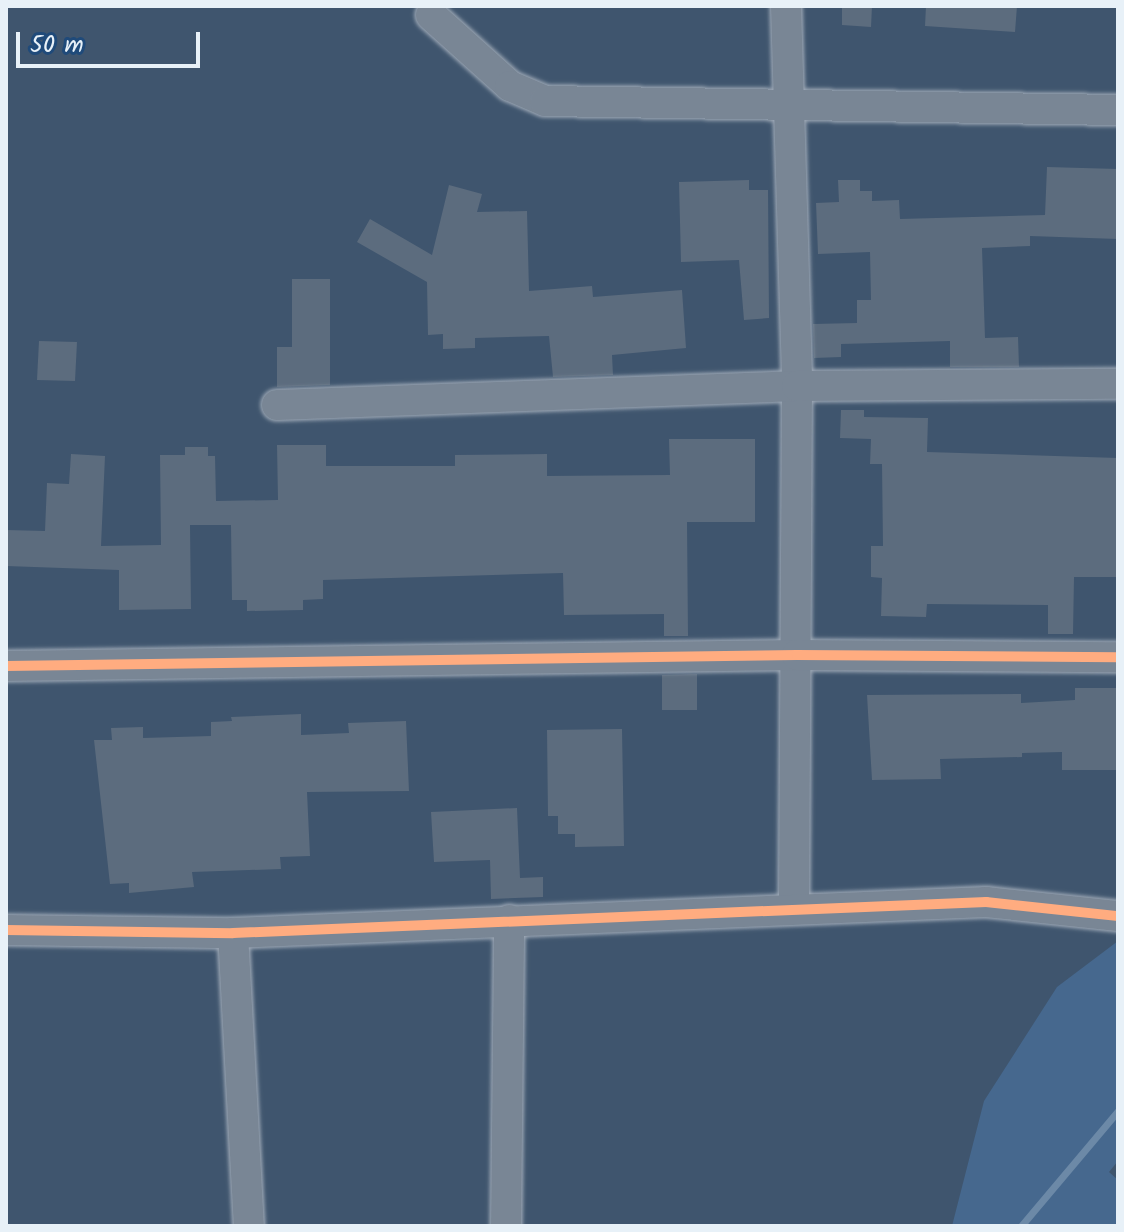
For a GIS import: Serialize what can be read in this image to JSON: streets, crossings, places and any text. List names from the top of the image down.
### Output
{
  "scale_bar": "50 m"
}
